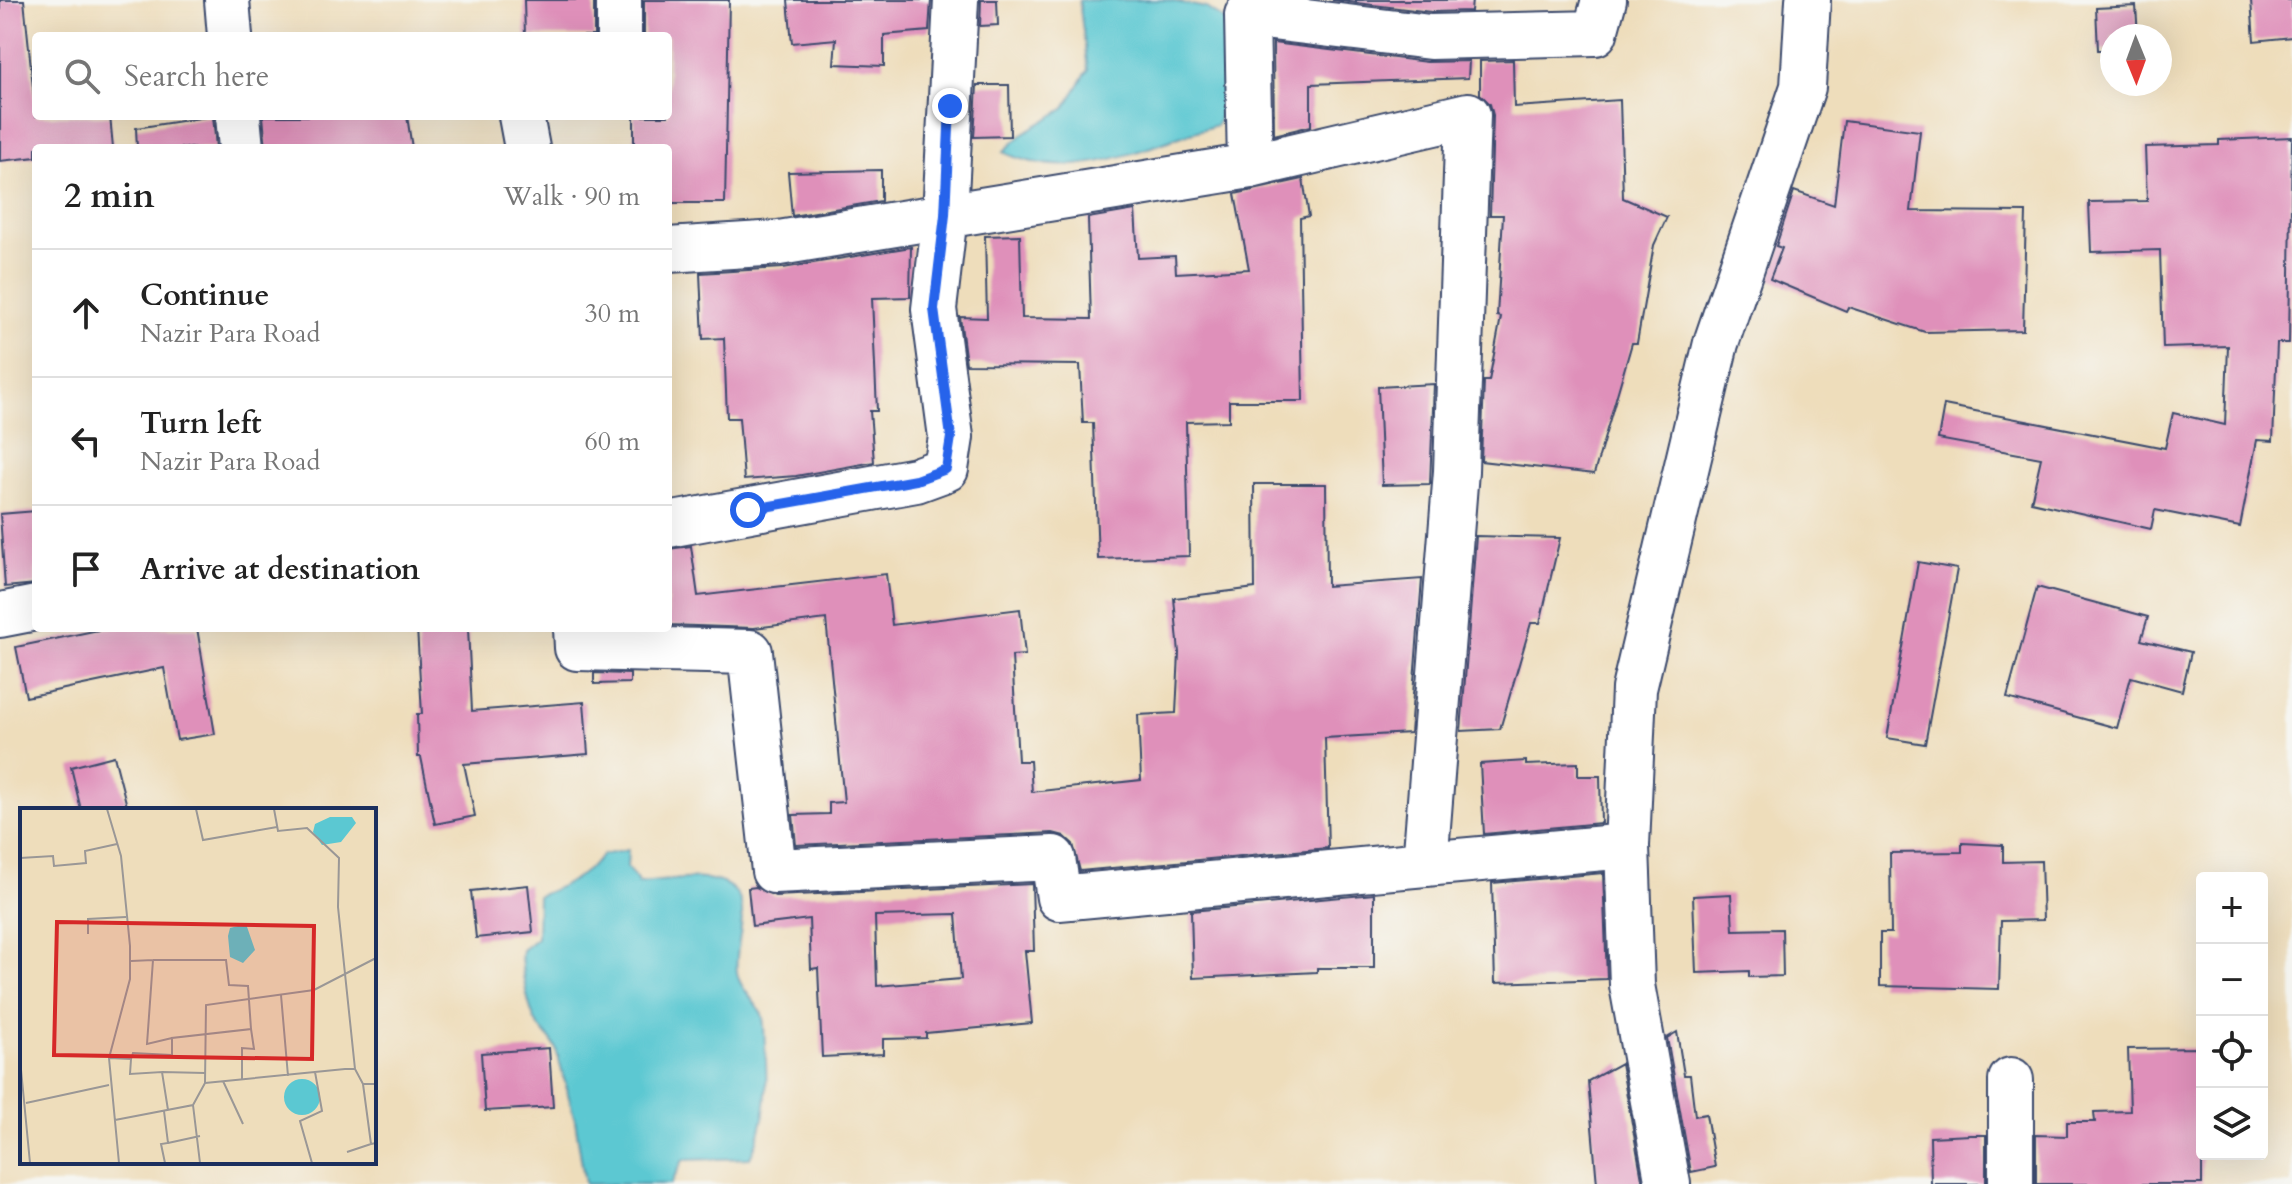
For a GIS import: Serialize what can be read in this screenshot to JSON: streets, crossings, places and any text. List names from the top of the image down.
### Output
{
  "north": "bottom",
  "page": {
    "search": "Search here",
    "heading": ["2 min", "Walk · 90 m"],
    "list": [
      ["Continue", "Nazir Para Road", "30 m"],
      ["Turn left", "Nazir Para Road", "60 m"],
      "Arrive at destination"
    ],
    "map_buttons": ["+", "−"]
  }
}
